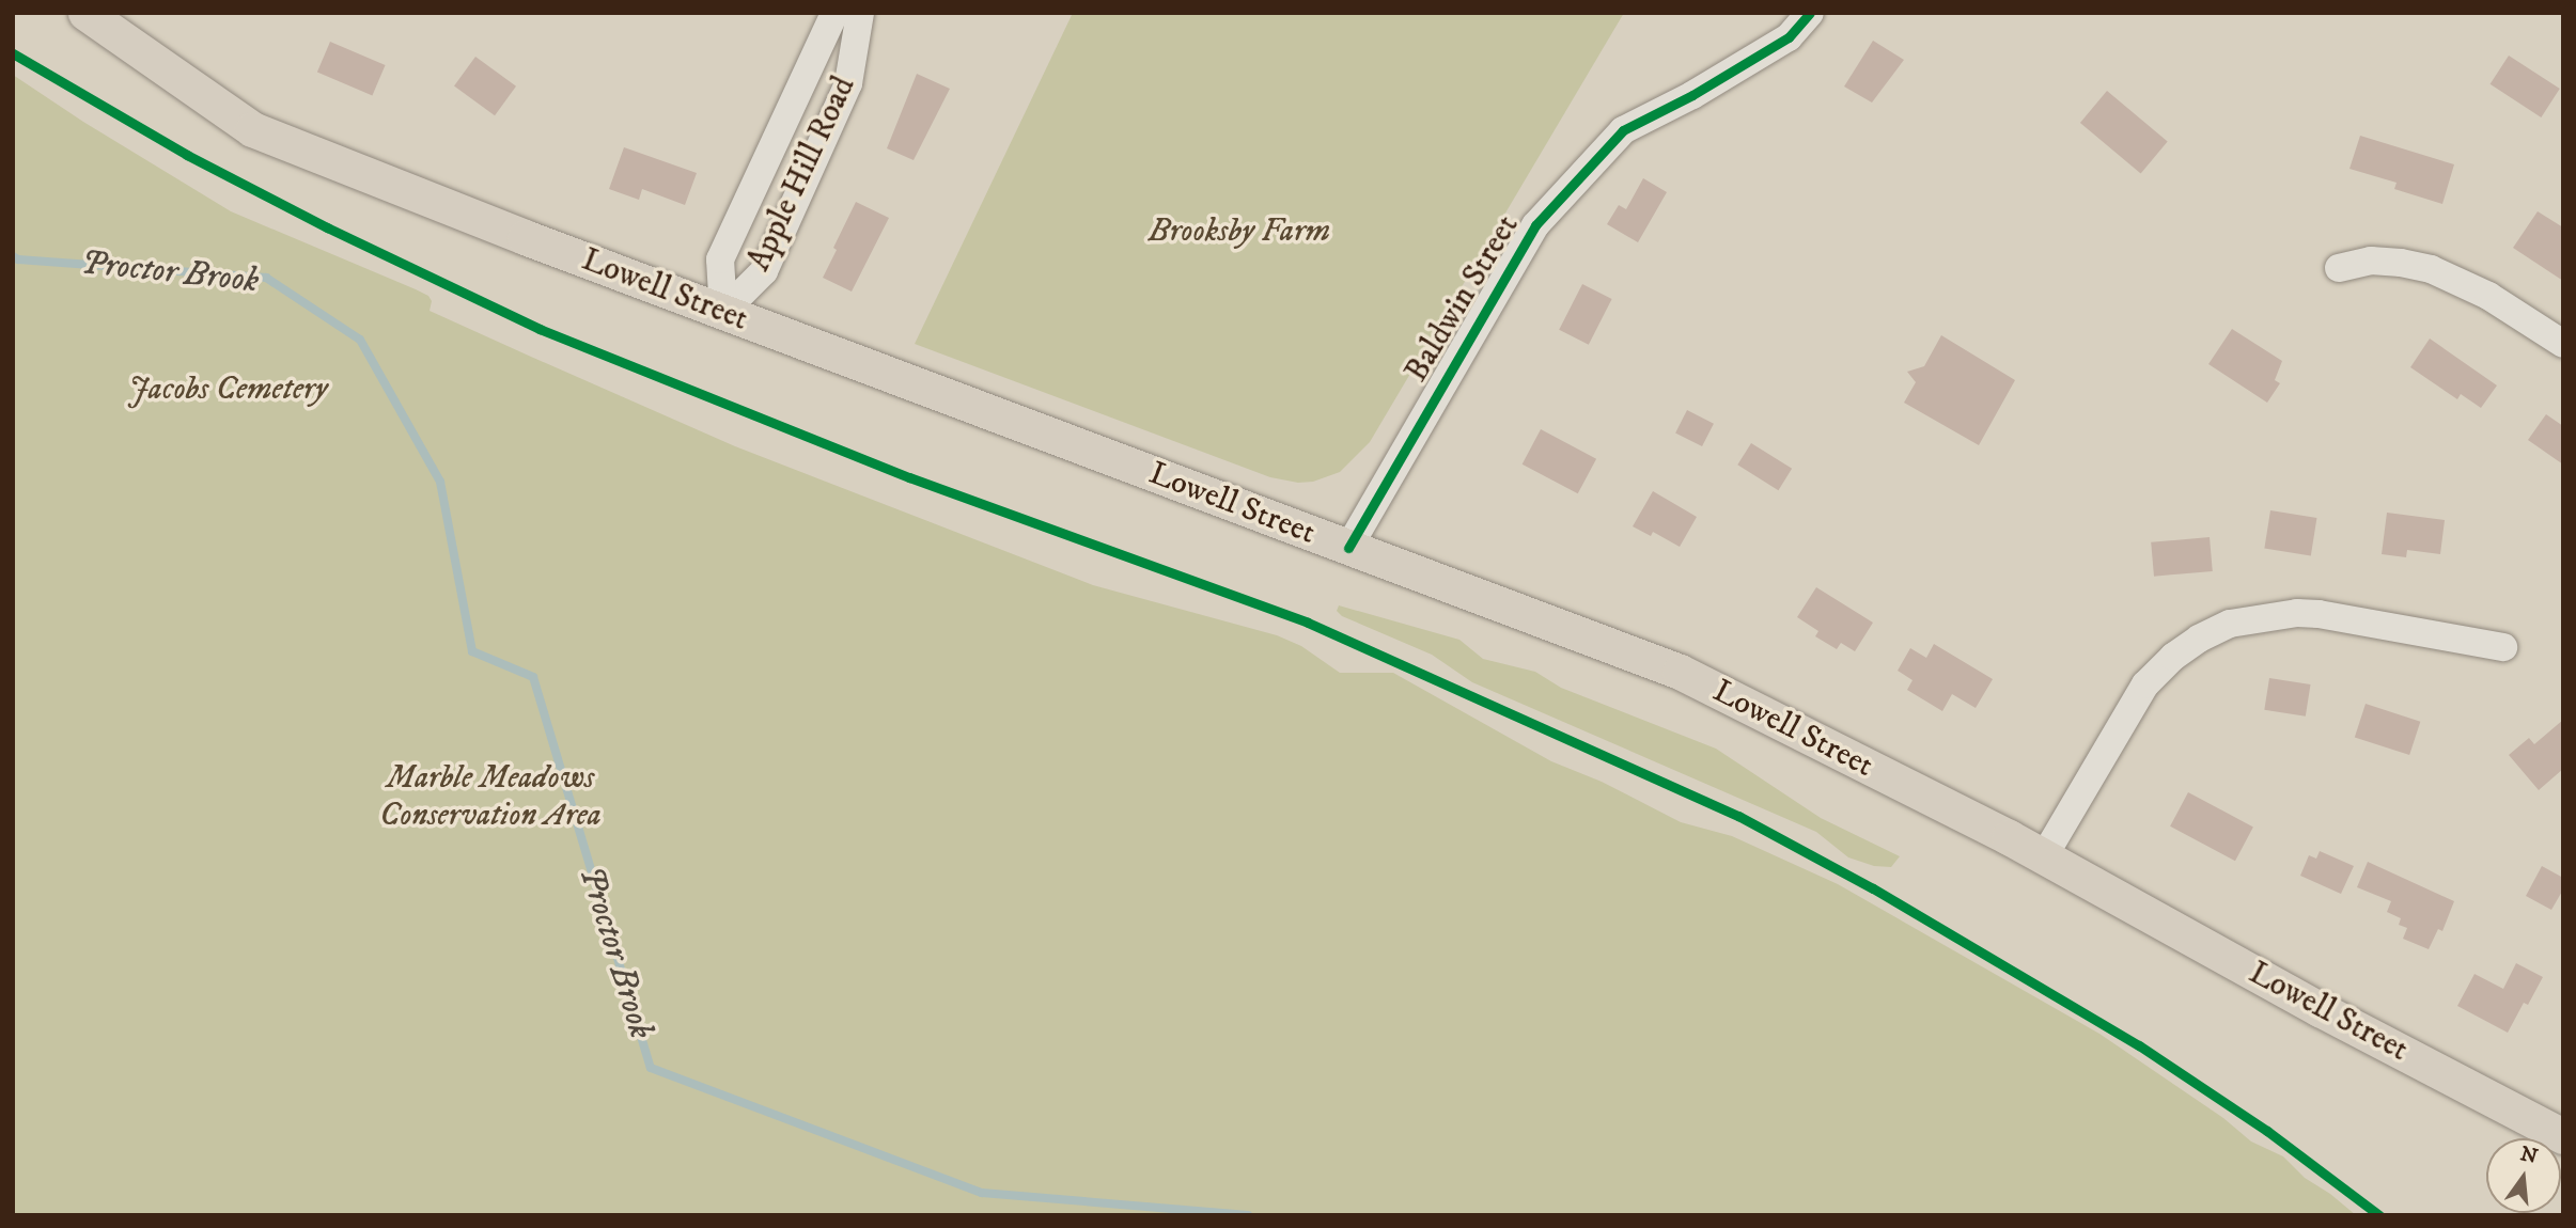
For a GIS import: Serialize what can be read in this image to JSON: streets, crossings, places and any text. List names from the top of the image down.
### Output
{
  "streets": {
    "main road": ["Lowell Street"],
    "street": ["Apple Hill Road", "Baldwin Street"]
  },
  "crossings": [
    ["Apple Hill Road", "Lowell Street"],
    ["Lowell Street", "Baldwin Street"]
  ],
  "water": ["Proctor Brook"],
  "parks": ["Brooksby Farm", "Jacobs Cemetery", "Marble Meadows Conservation Area"],
  "north": "top"
}
